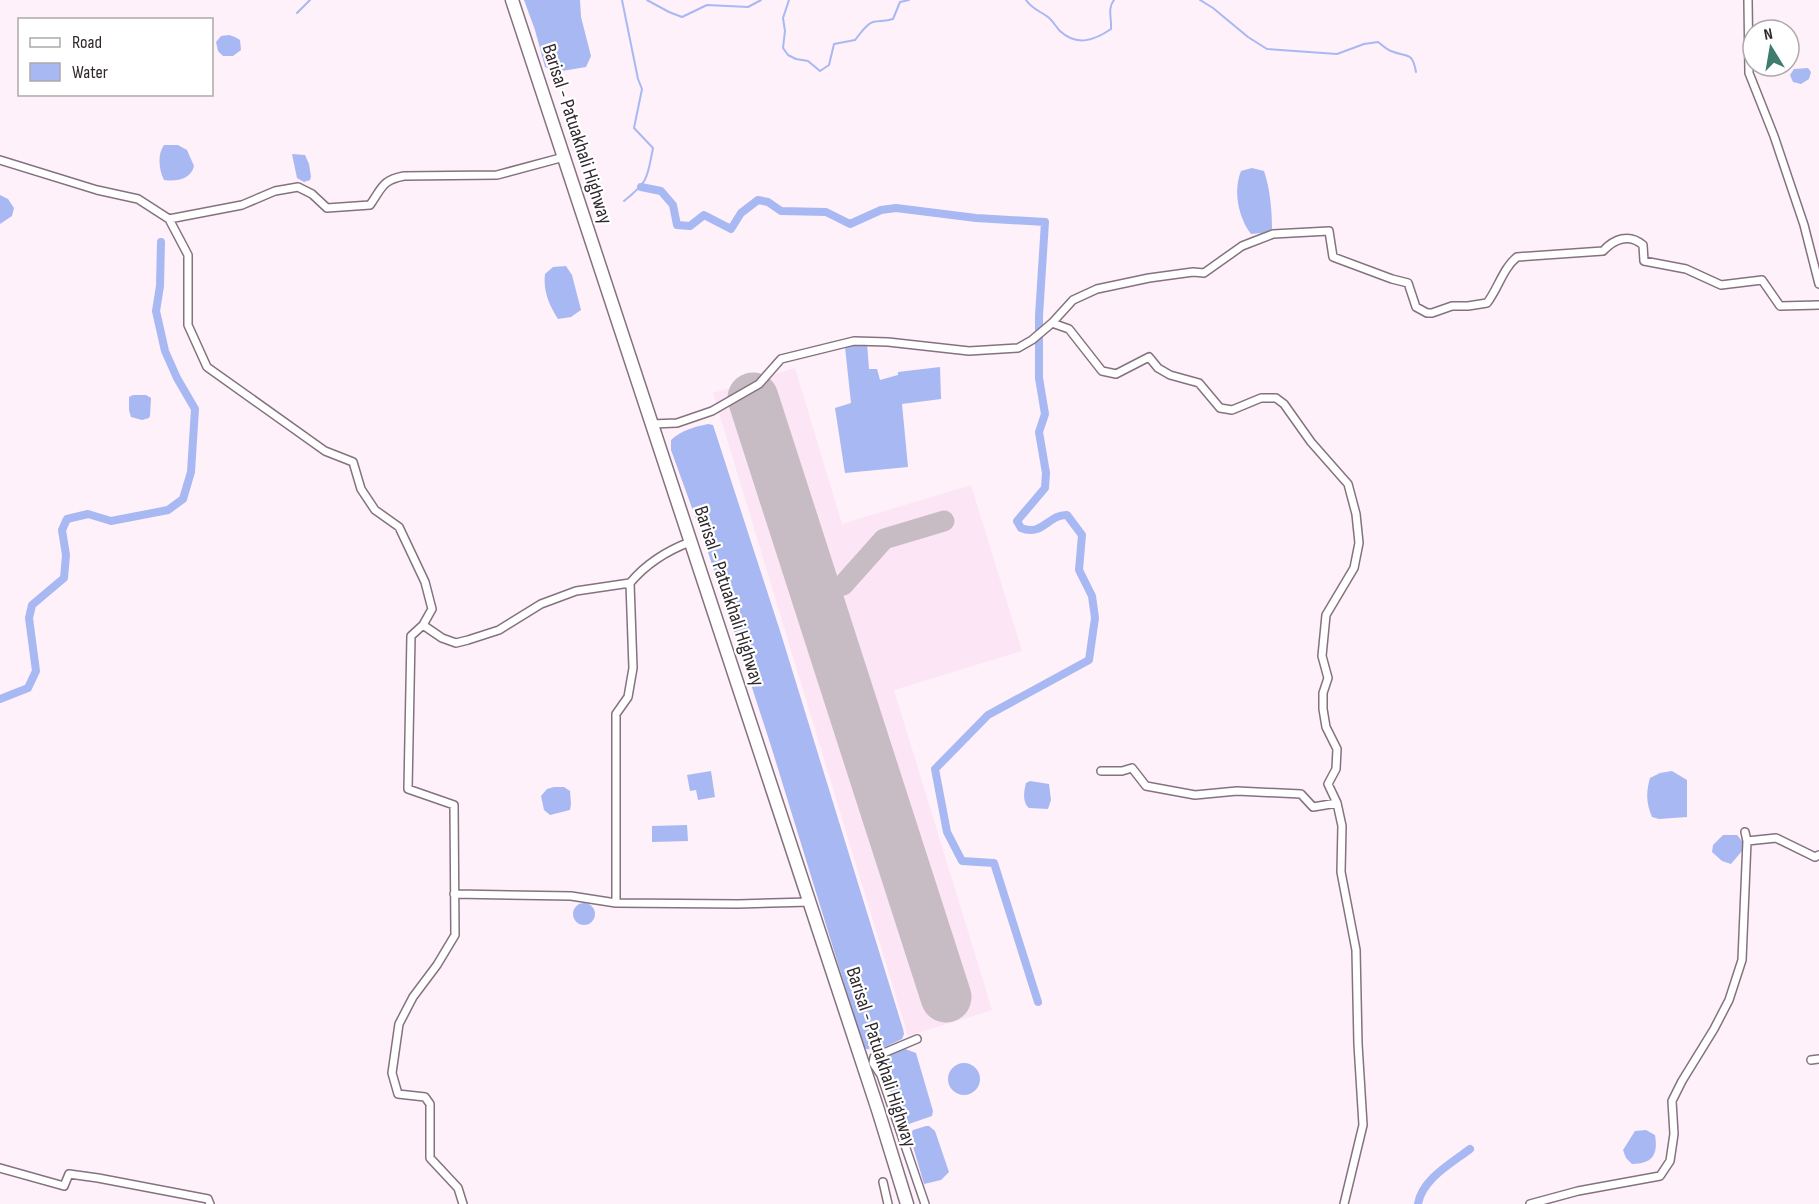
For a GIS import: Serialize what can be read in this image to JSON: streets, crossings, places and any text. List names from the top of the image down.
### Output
{
  "streets": {
    "highway": ["Barisal - Patuakhali Highway"]
  },
  "legend": ["Road", "Water"],
  "north": "top"
}
